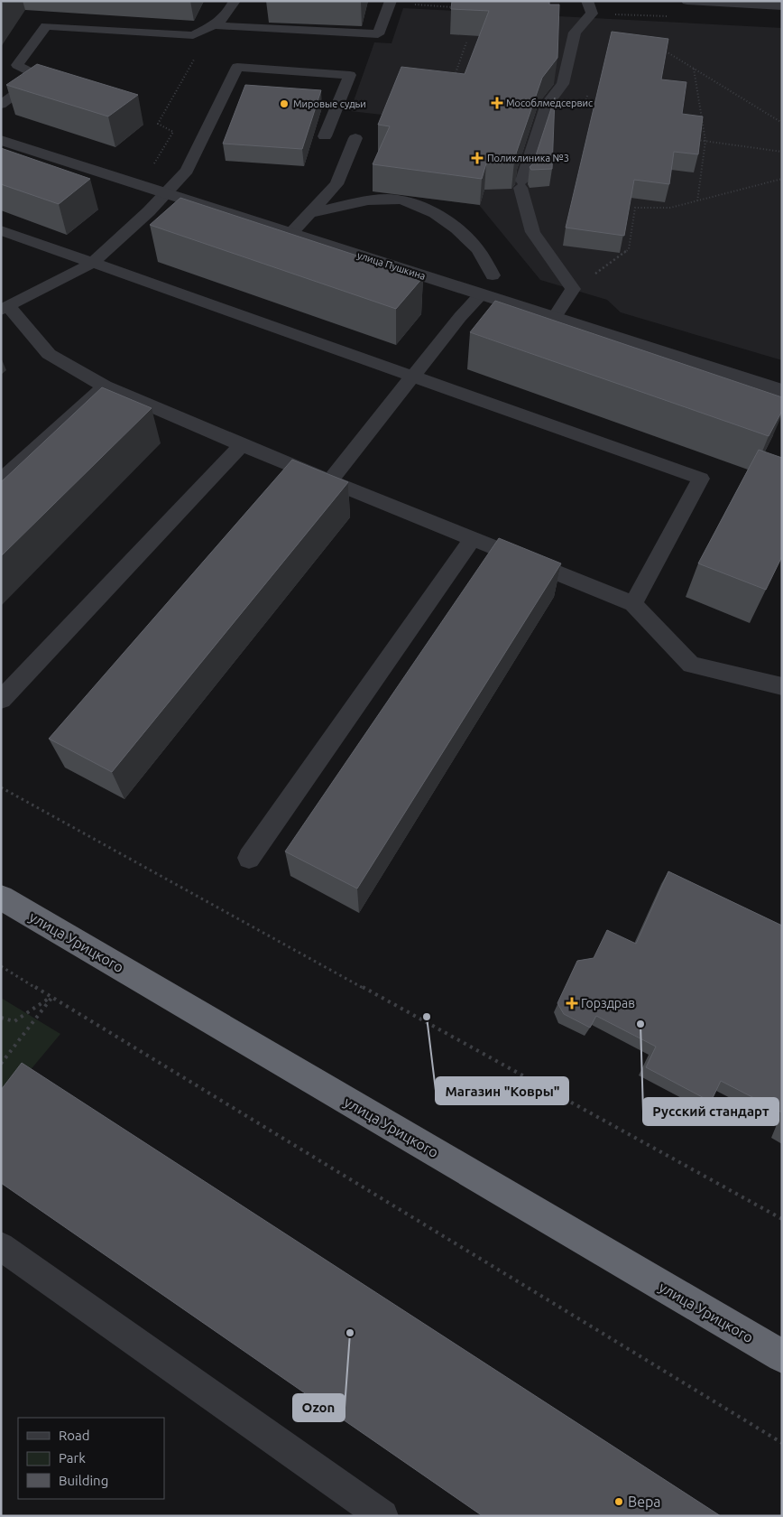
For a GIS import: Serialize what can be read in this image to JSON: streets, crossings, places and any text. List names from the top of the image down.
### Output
{
  "streets": {
    "highway": ["улица Урицкого"],
    "street": ["улица Пушкина"]
  },
  "places": {
    "health": ["Мособлмедсервис", "Поликлиника №3", "Горздрав"],
    "other": [
      "Мировые судьи",
      "Магазин \"Ковры\"",
      "Русский стандарт",
      "Ozon",
      "Вера"
    ]
  },
  "legend": ["Road", "Park", "Building"]
}
